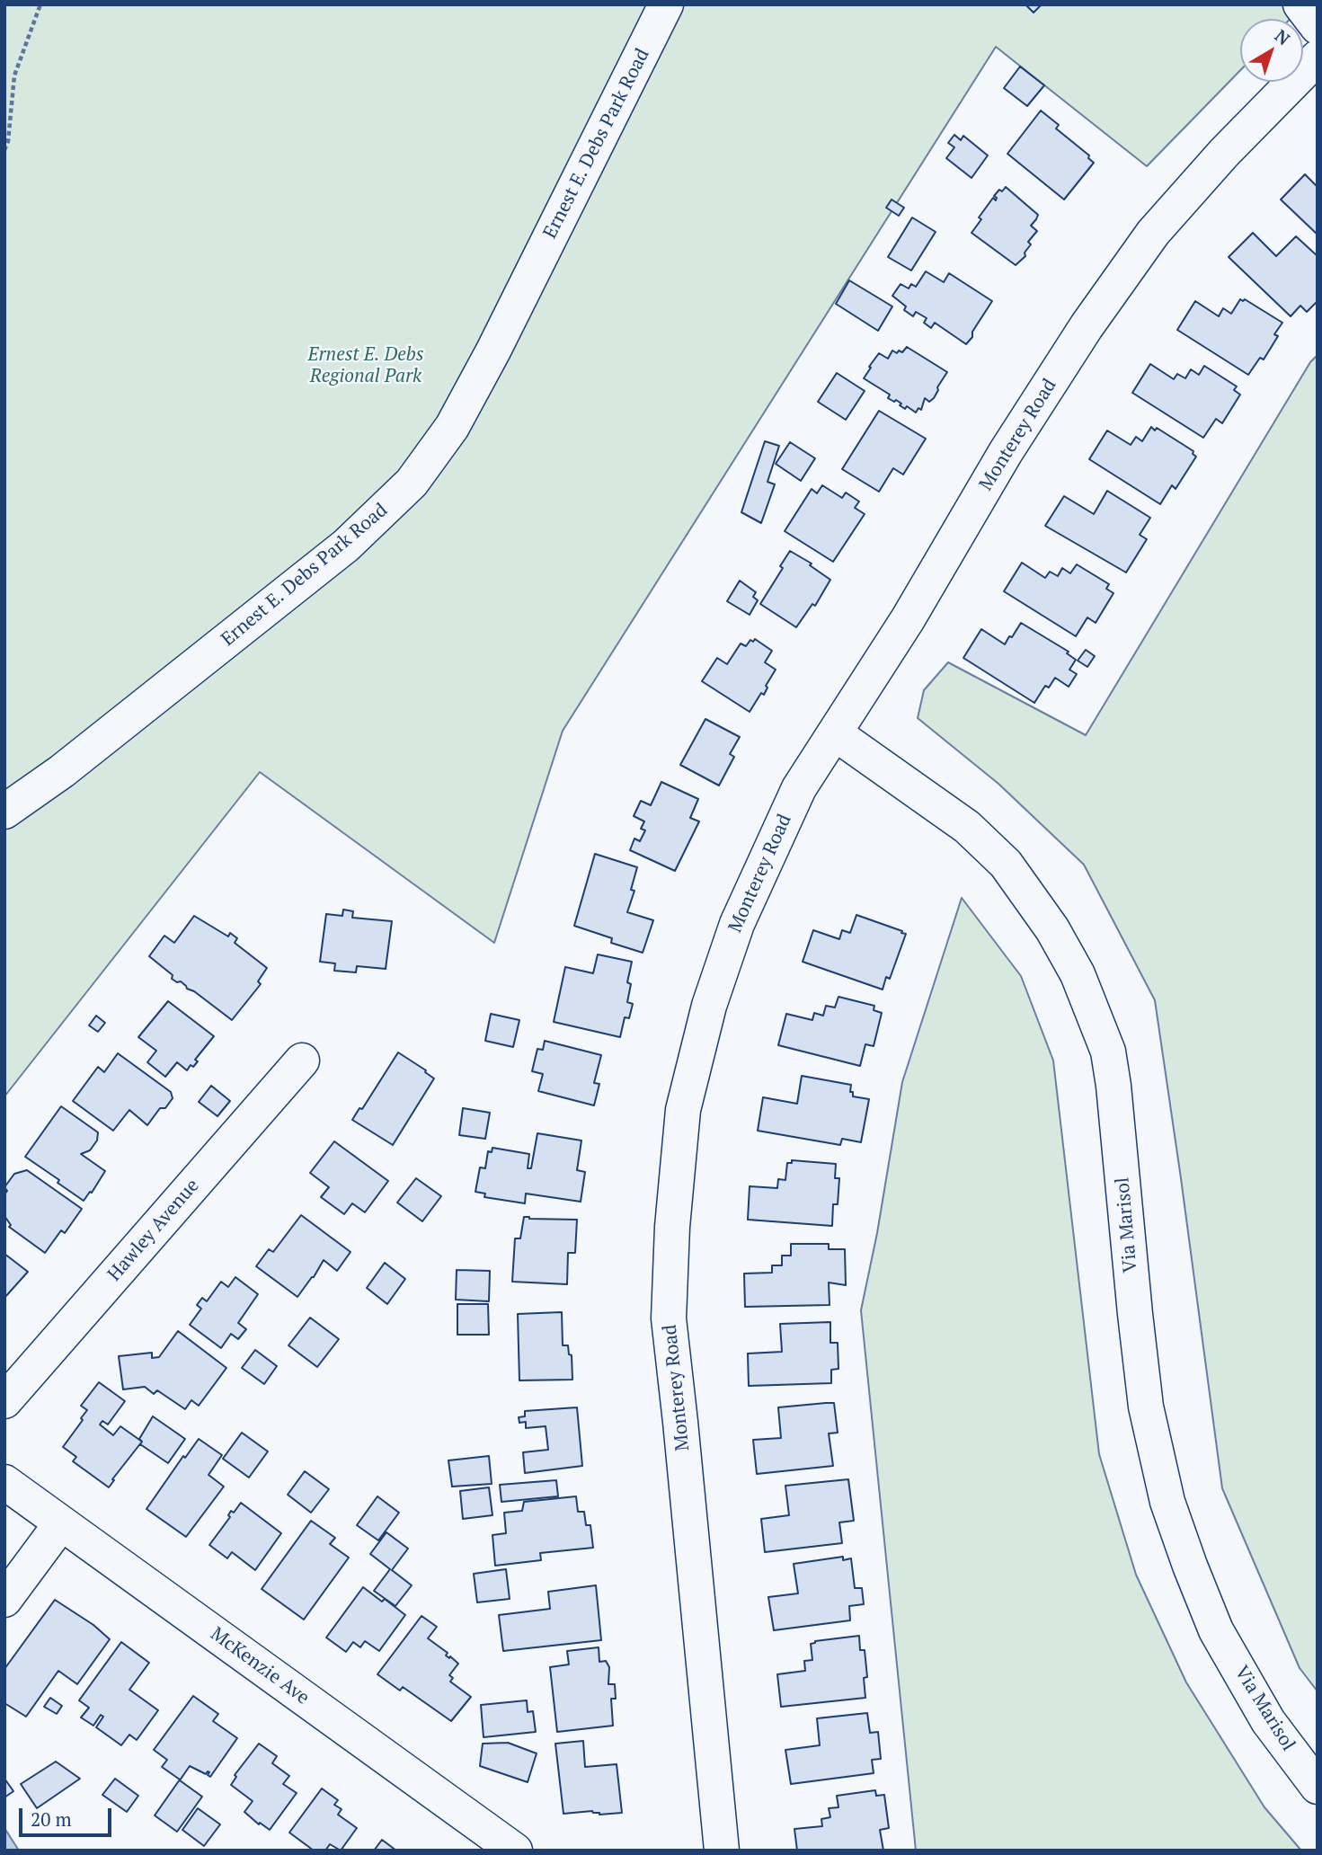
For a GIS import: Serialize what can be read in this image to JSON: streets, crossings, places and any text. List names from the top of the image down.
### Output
{
  "streets": {
    "street": [
      "Ernest E. Debs Park Road",
      "Monterey Road",
      "Via Marisol",
      "Hawley Avenue",
      "McKenzie Ave"
    ]
  },
  "crossings": [
    ["Monterey Road", "Via Marisol"]
  ],
  "parks": ["Ernest E. Debs Regional Park"],
  "scale_bar": "20 m",
  "north": "top right"
}
